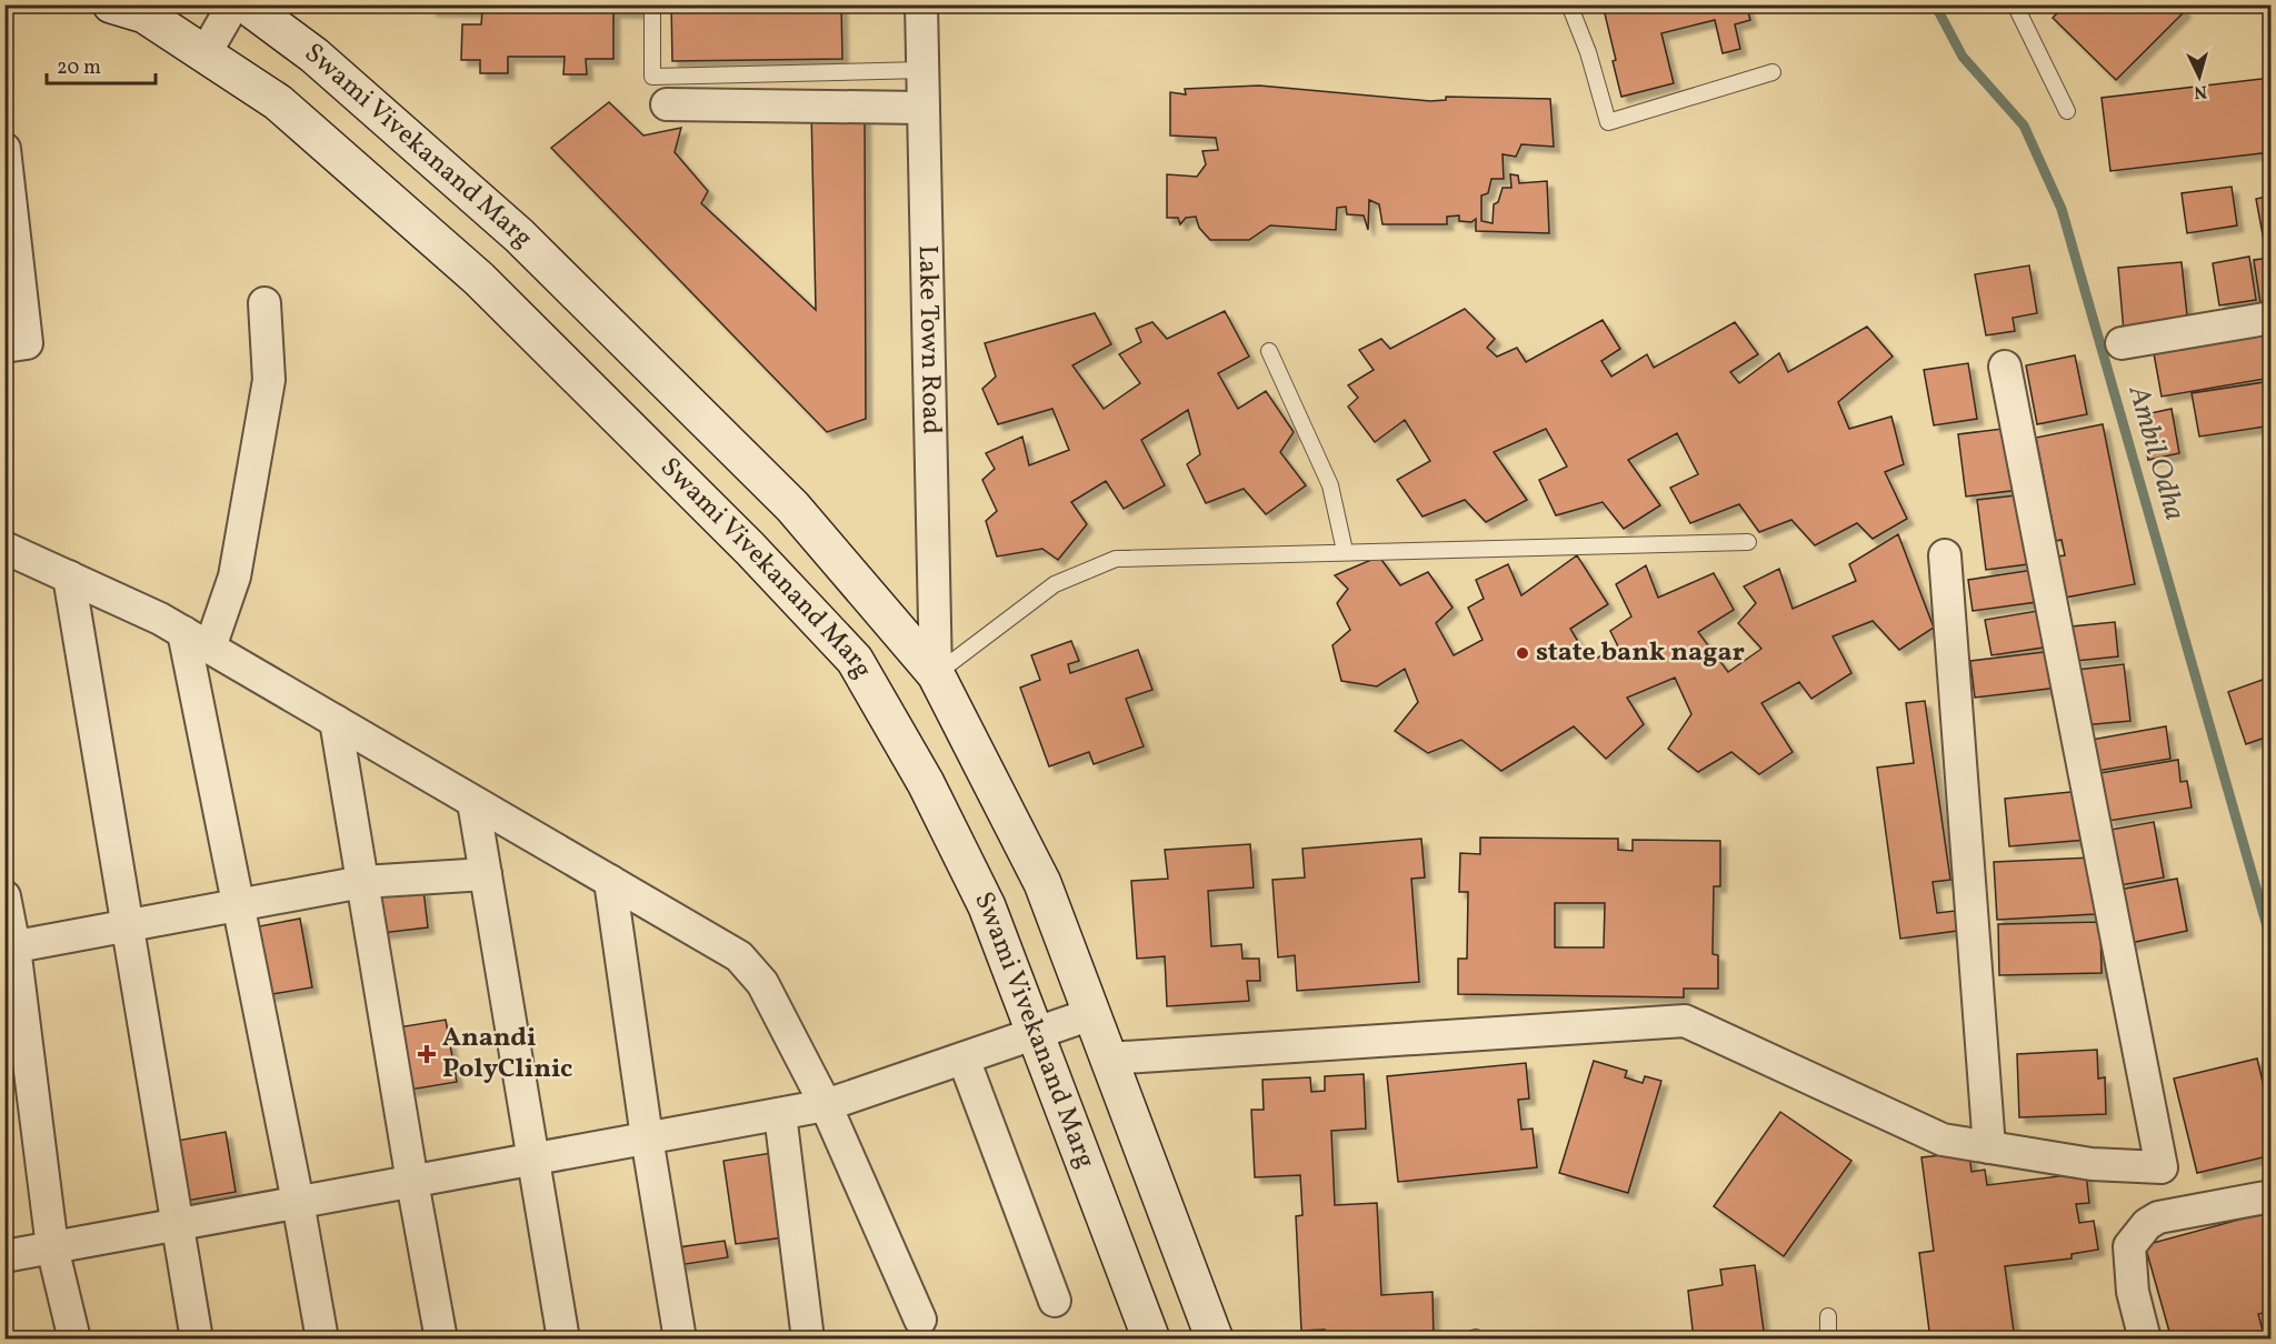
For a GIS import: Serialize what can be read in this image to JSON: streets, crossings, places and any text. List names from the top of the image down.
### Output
{
  "streets": {
    "main road": ["Swami Vivekanand Marg"],
    "street": ["Lake Town Road"]
  },
  "crossings": [
    ["Swami Vivekanand Marg", "Lake Town Road"]
  ],
  "water": ["Ambil Odha"],
  "places": {
    "other": ["state bank nagar"],
    "health": ["Anandi PolyClinic"]
  },
  "scale_bar": "20 m",
  "north": "bottom"
}
